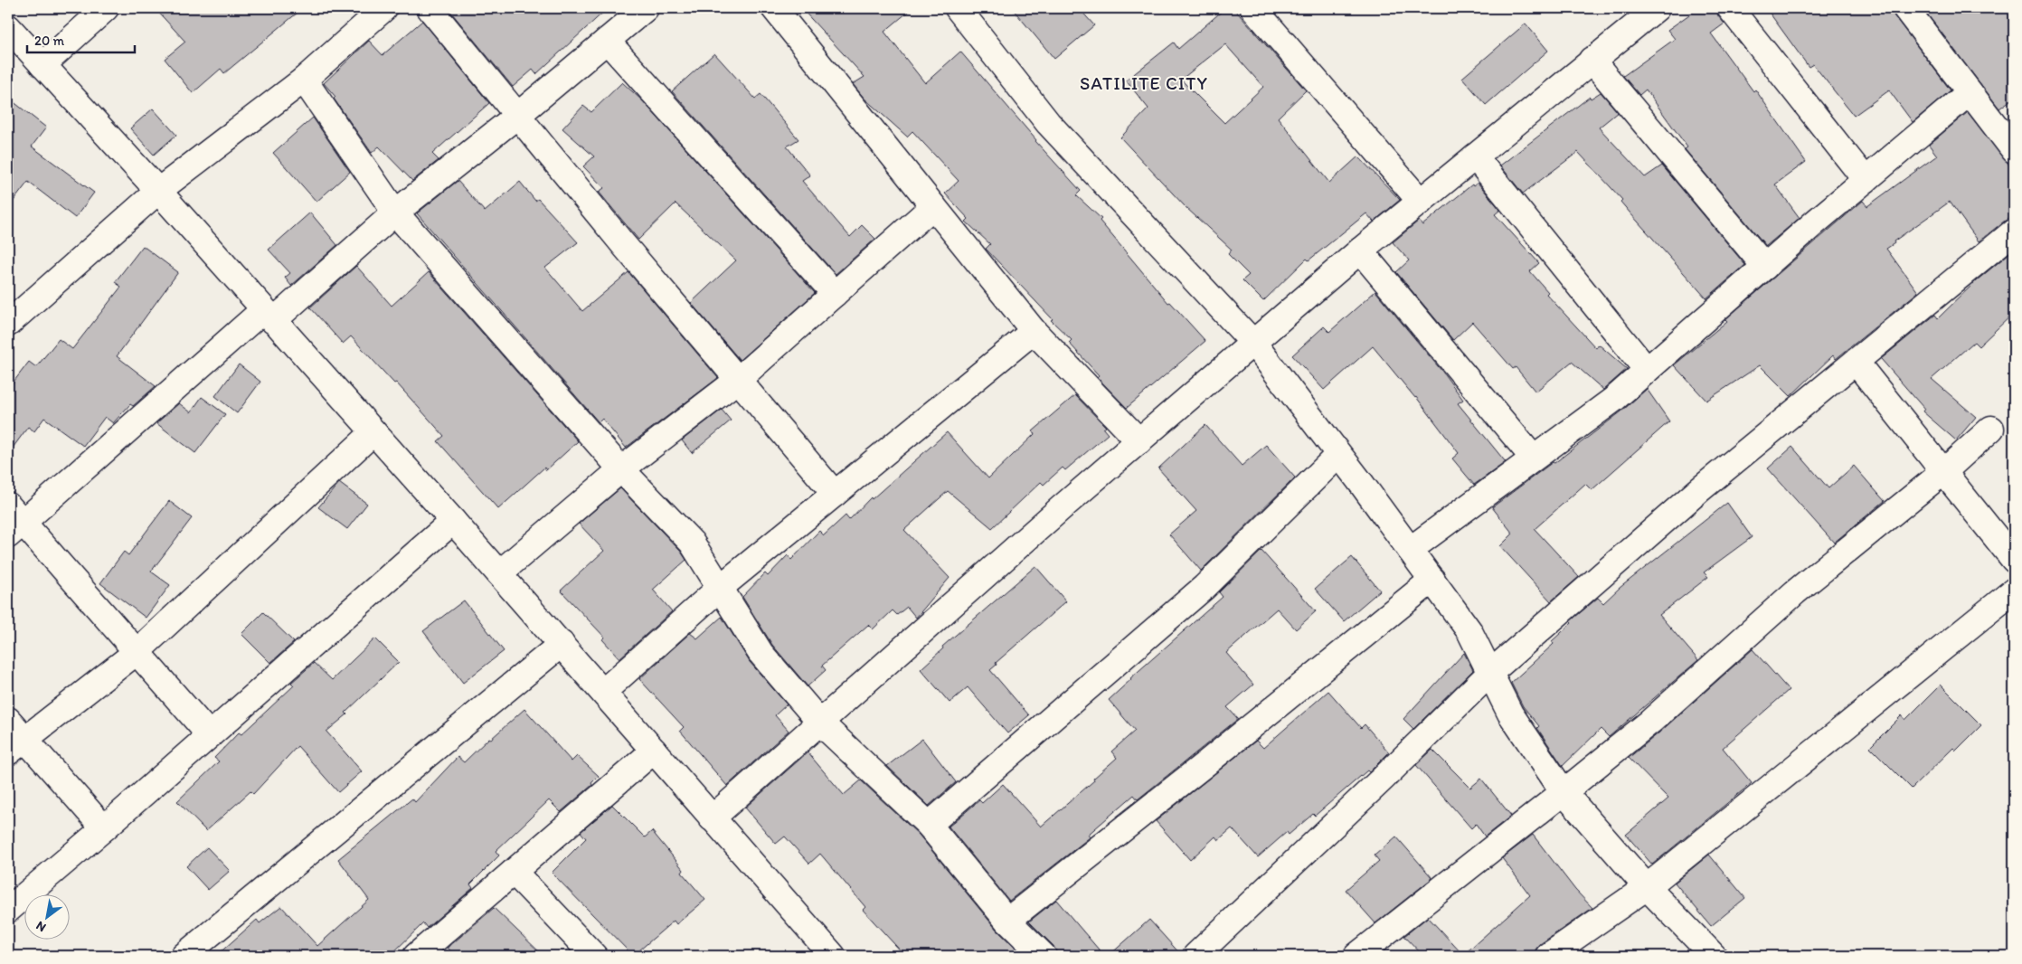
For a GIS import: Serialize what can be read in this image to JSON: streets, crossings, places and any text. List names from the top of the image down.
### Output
{
  "districts": ["SATILITE CITY"],
  "scale_bar": "20 m",
  "north": "bottom left"
}
